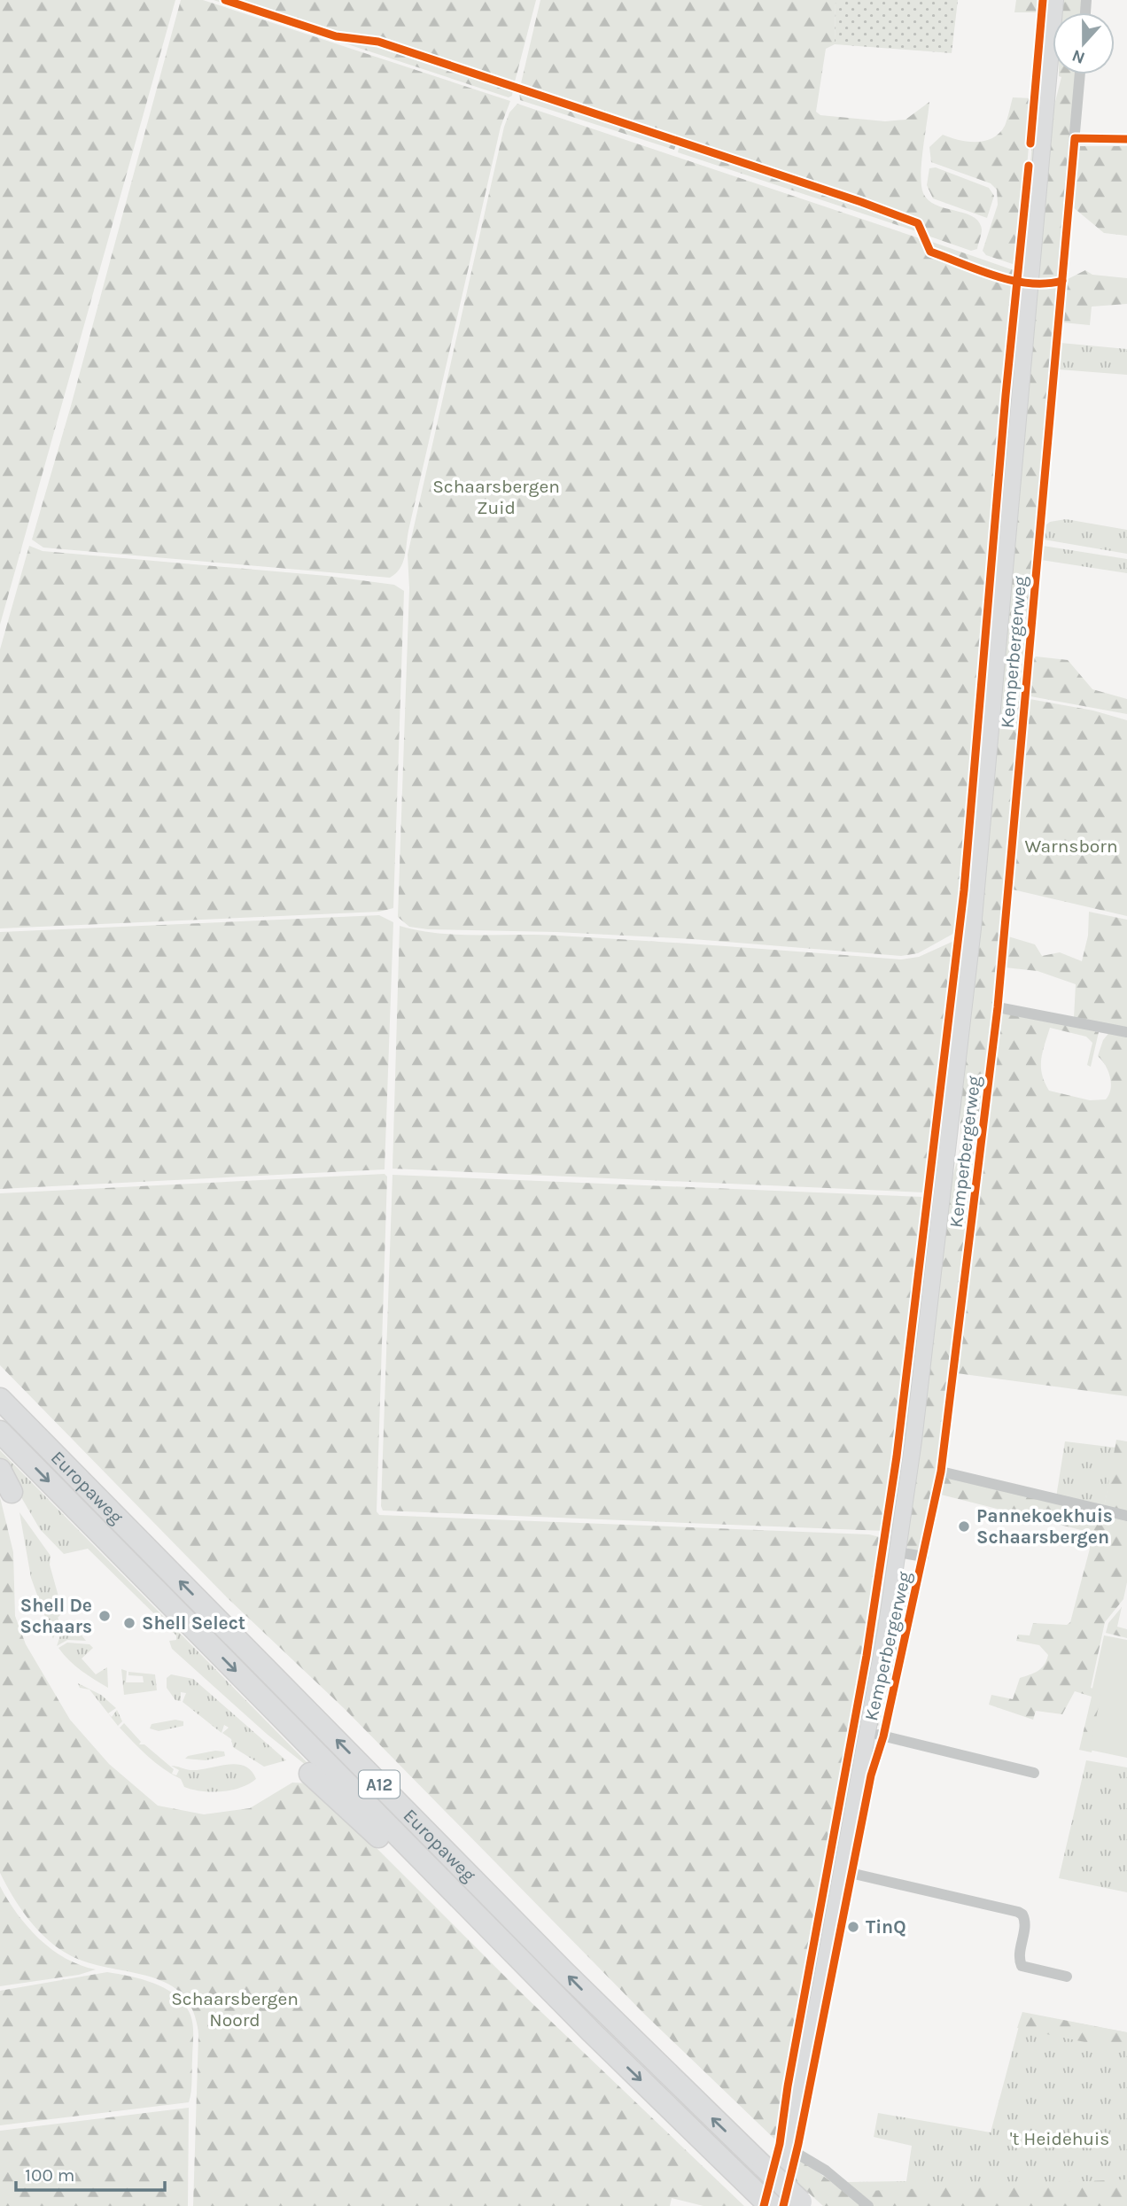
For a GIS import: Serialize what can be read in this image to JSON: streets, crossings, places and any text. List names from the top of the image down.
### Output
{
  "streets": {
    "highway": ["Europaweg", "A12"],
    "main road": ["Kemperbergerweg"]
  },
  "crossings": [
    ["Europaweg", "A12"]
  ],
  "parks": [
    "Schaarsbergen Zuid",
    "Warnsborn",
    "Schaarsbergen Noord",
    "'t Heidehuis"
  ],
  "places": [
    "Pannekoekhuis Schaarsbergen",
    "Shell De Schaars",
    "Shell Select",
    "TinQ"
  ],
  "scale_bar": "100 m",
  "north": "bottom"
}
